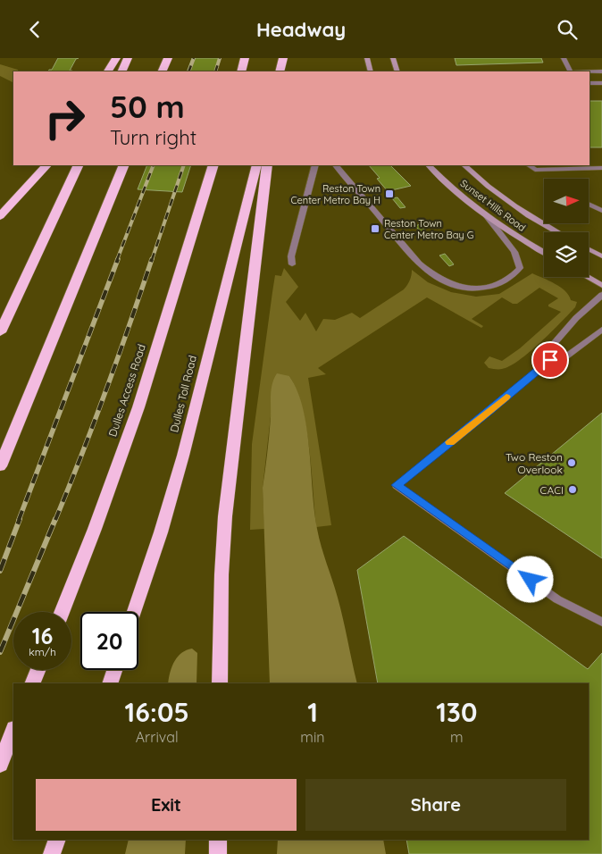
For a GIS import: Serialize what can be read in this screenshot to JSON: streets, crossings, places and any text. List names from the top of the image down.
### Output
{
  "streets": {
    "highway": ["Dulles Access Road", "Dulles Toll Road"],
    "main road": ["Sunset Hills Road"]
  },
  "places": {
    "transit": ["Reston Town Center Metro Bay H", "Reston Town Center Metro Bay G"],
    "other": ["Two Reston Overlook", "CACI"]
  },
  "north": "right",
  "page": {
    "header": "Headway",
    "turn": ["50 m", "Turn right"],
    "speed": "16 km/h",
    "limit": "20",
    "eta": [
      "16:05",
      "Arrival",
      "1",
      "min",
      "130",
      "m"
    ],
    "buttons": ["Exit", "Share"]
  }
}
